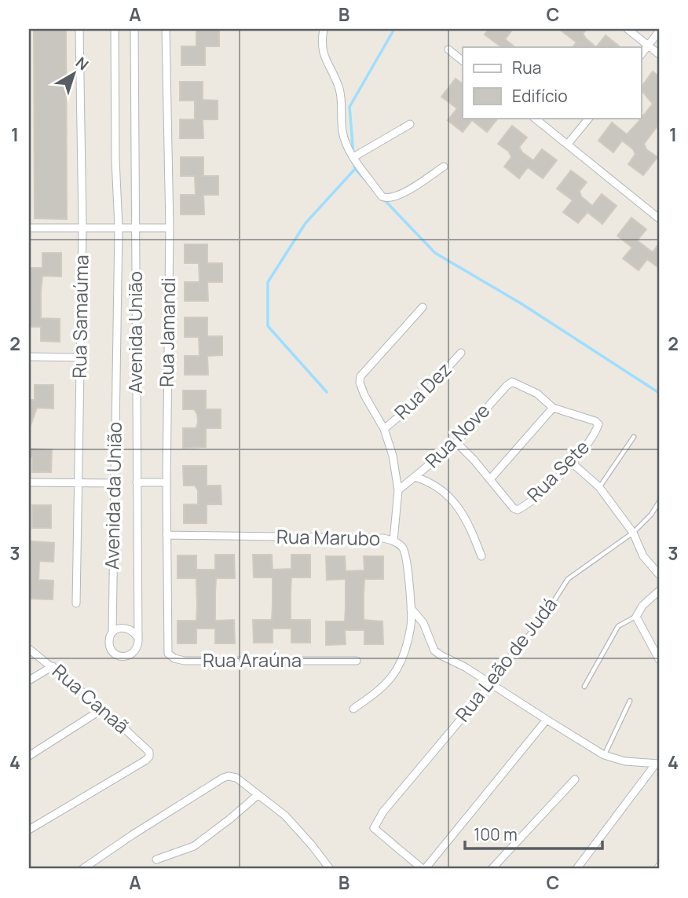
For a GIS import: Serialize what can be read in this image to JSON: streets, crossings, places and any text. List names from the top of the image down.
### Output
{
  "streets": {
    "street": [
      "Rua Samaúma",
      "Avenida União",
      "Rua Jamandi",
      "Rua Dez",
      "Rua Nove",
      "Rua Sete",
      "Avenida da União",
      "Rua Marubo",
      "Rua Leão de Judá",
      "Rua Araúna",
      "Rua Canaã"
    ]
  },
  "crossings": [
    ["Avenida União", "Avenida da União"],
    ["Rua Jamandi", "Avenida da União"],
    ["Rua Jamandi", "Rua Marubo"],
    ["Rua Jamandi", "Rua Araúna"],
    ["Rua Nove", "Rua Sete"]
  ],
  "legend": ["Rua", "Edifício"],
  "scale_bar": "100 m",
  "north": "top right",
  "grid": {
    "columns": ["A", "B", "C"],
    "rows": [
      "1",
      "2",
      "3",
      "4"
    ]
  }
}
